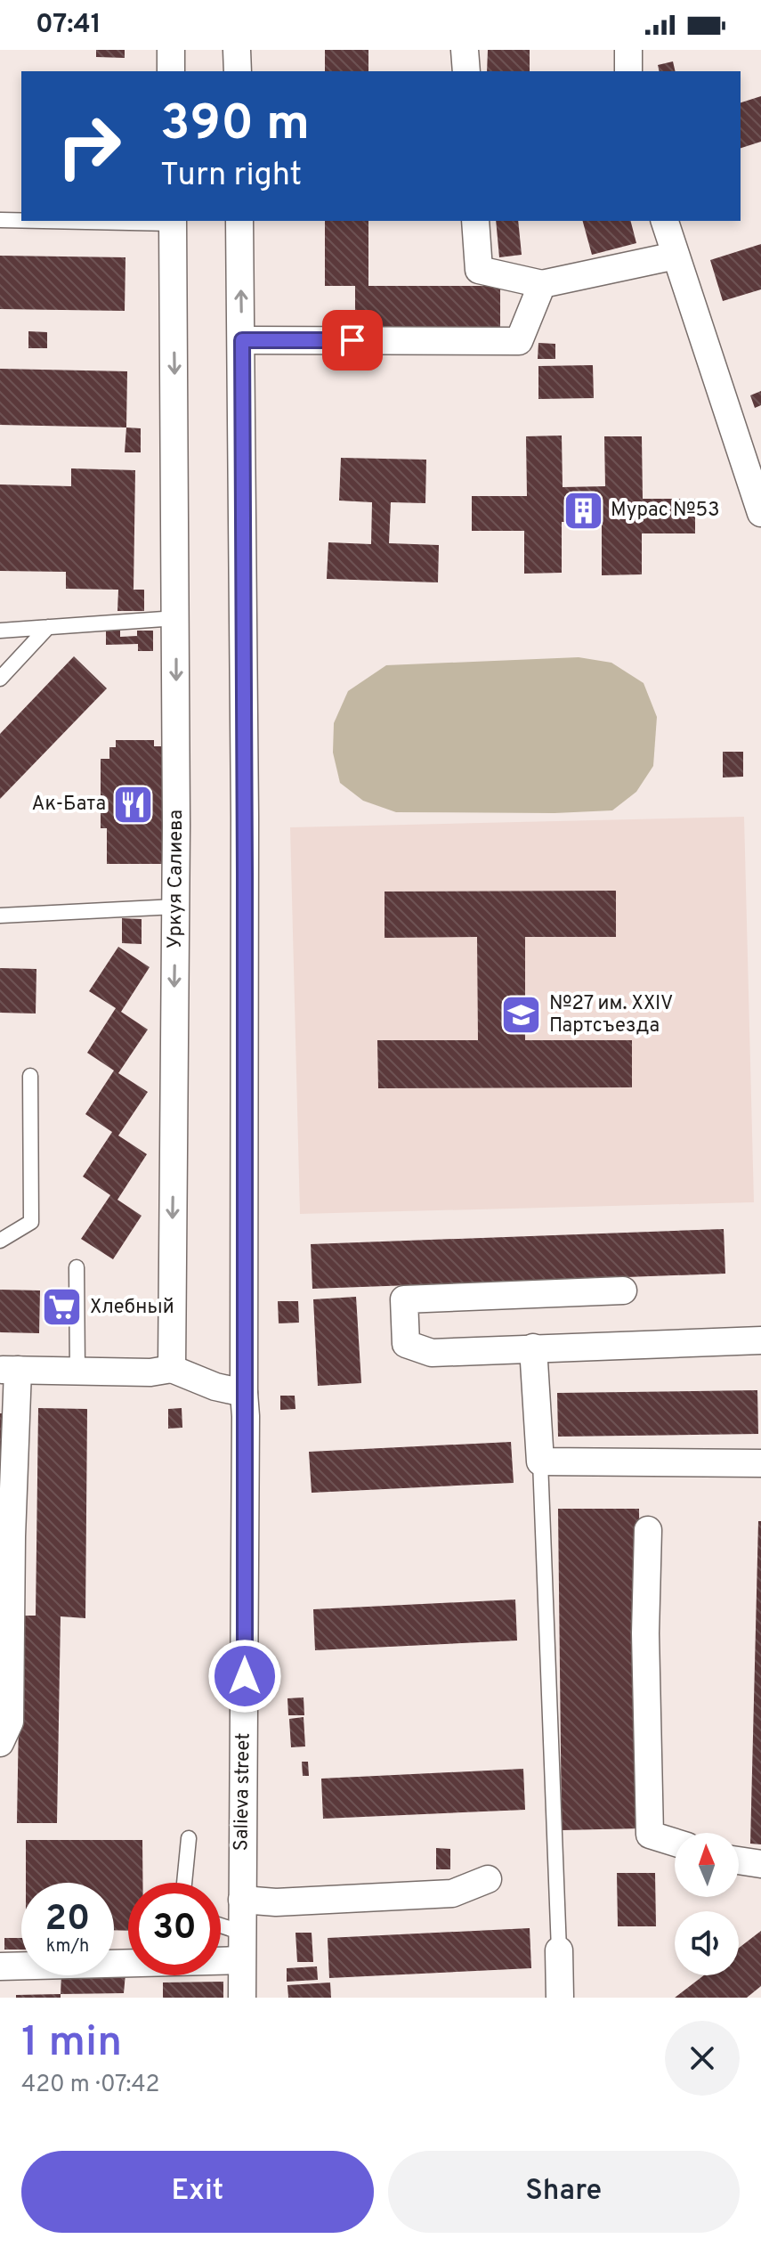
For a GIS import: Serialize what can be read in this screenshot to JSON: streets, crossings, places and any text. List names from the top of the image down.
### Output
{
  "streets": {
    "street": ["Уркуя Салиева", "Salieva street"]
  },
  "one_way": ["Уркуя Салиева"],
  "places": {
    "building": ["Мурас №53"],
    "restaurant": ["Ак-Бата"],
    "school or university": ["№27 им. XXIV Партсъезда"],
    "supermarket": ["Хлебный"]
  },
  "north": "top",
  "page": {
    "status": "07:41",
    "turn": ["390 m", "Turn right"],
    "speed": "20 km/h",
    "limit": "30",
    "heading": ["1 min", "420 m · 07:42"],
    "buttons": ["Exit", "Share"]
  }
}
